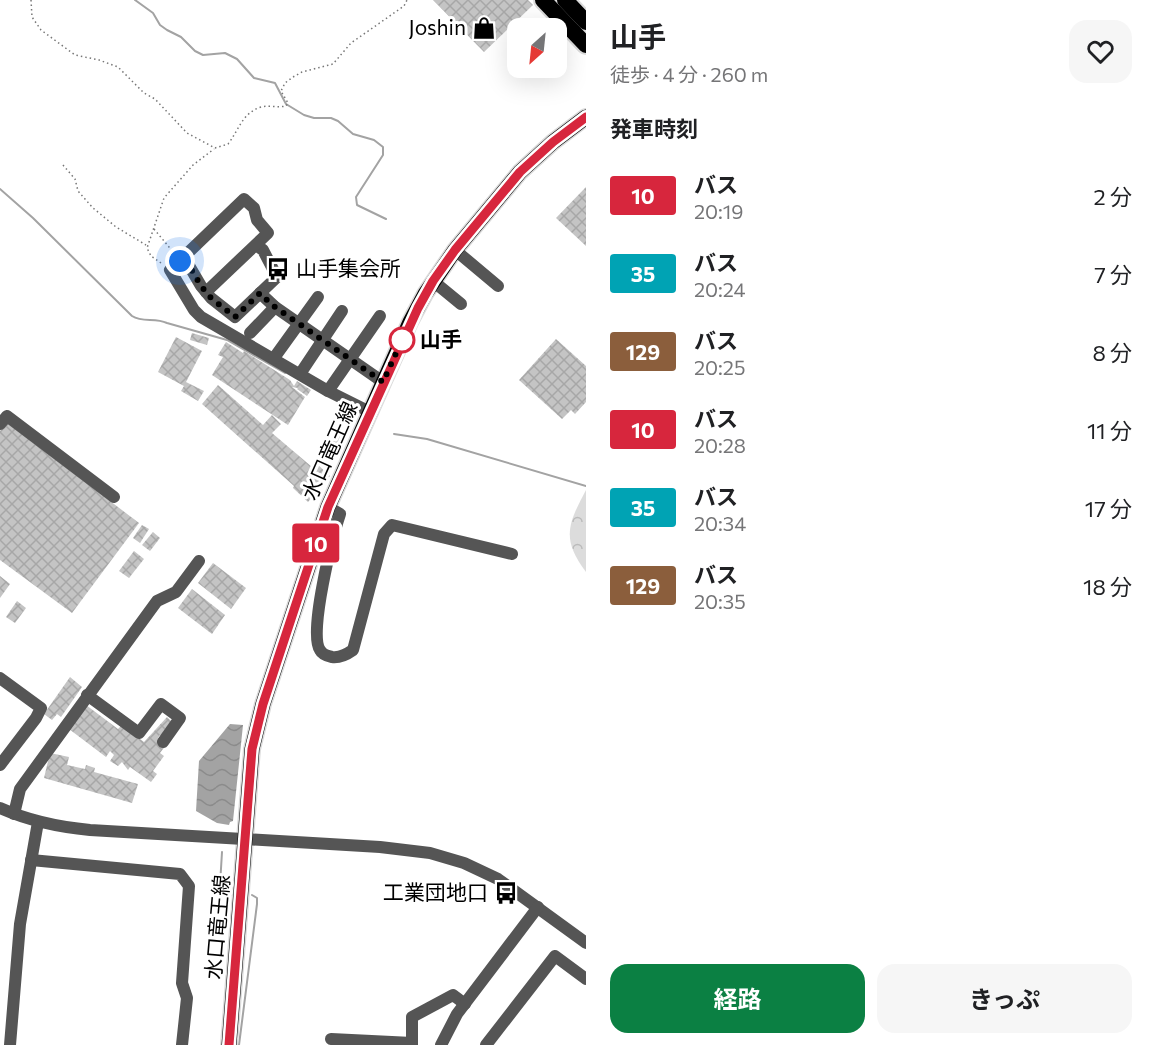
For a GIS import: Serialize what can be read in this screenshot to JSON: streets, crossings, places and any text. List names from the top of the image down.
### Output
{
  "streets": {
    "main road": ["水口竜王線"]
  },
  "places": {
    "shop": ["Joshin"],
    "bus stop": ["山手集会所", "工業団地口"],
    "other": ["山手"]
  },
  "lines": ["bus line 10"],
  "north": "bottom left",
  "page": {
    "on_map": "10",
    "heading": [
      ["山手", "徒歩 · 4 分 · 260 m"],
      "発車時刻"
    ],
    "list": [
      {
        "mark": "10",
        "name": "バス",
        "note": "20:19",
        "value": "2 分"
      },
      {
        "mark": "35",
        "name": "バス",
        "note": "20:24",
        "value": "7 分"
      },
      {
        "mark": "129",
        "name": "バス",
        "note": "20:25",
        "value": "8 分"
      },
      {
        "mark": "10",
        "name": "バス",
        "note": "20:28",
        "value": "11 分"
      },
      {
        "mark": "35",
        "name": "バス",
        "note": "20:34",
        "value": "17 分"
      },
      {
        "mark": "129",
        "name": "バス",
        "note": "20:35",
        "value": "18 分"
      }
    ],
    "buttons": ["経路", "きっぷ"]
  }
}
